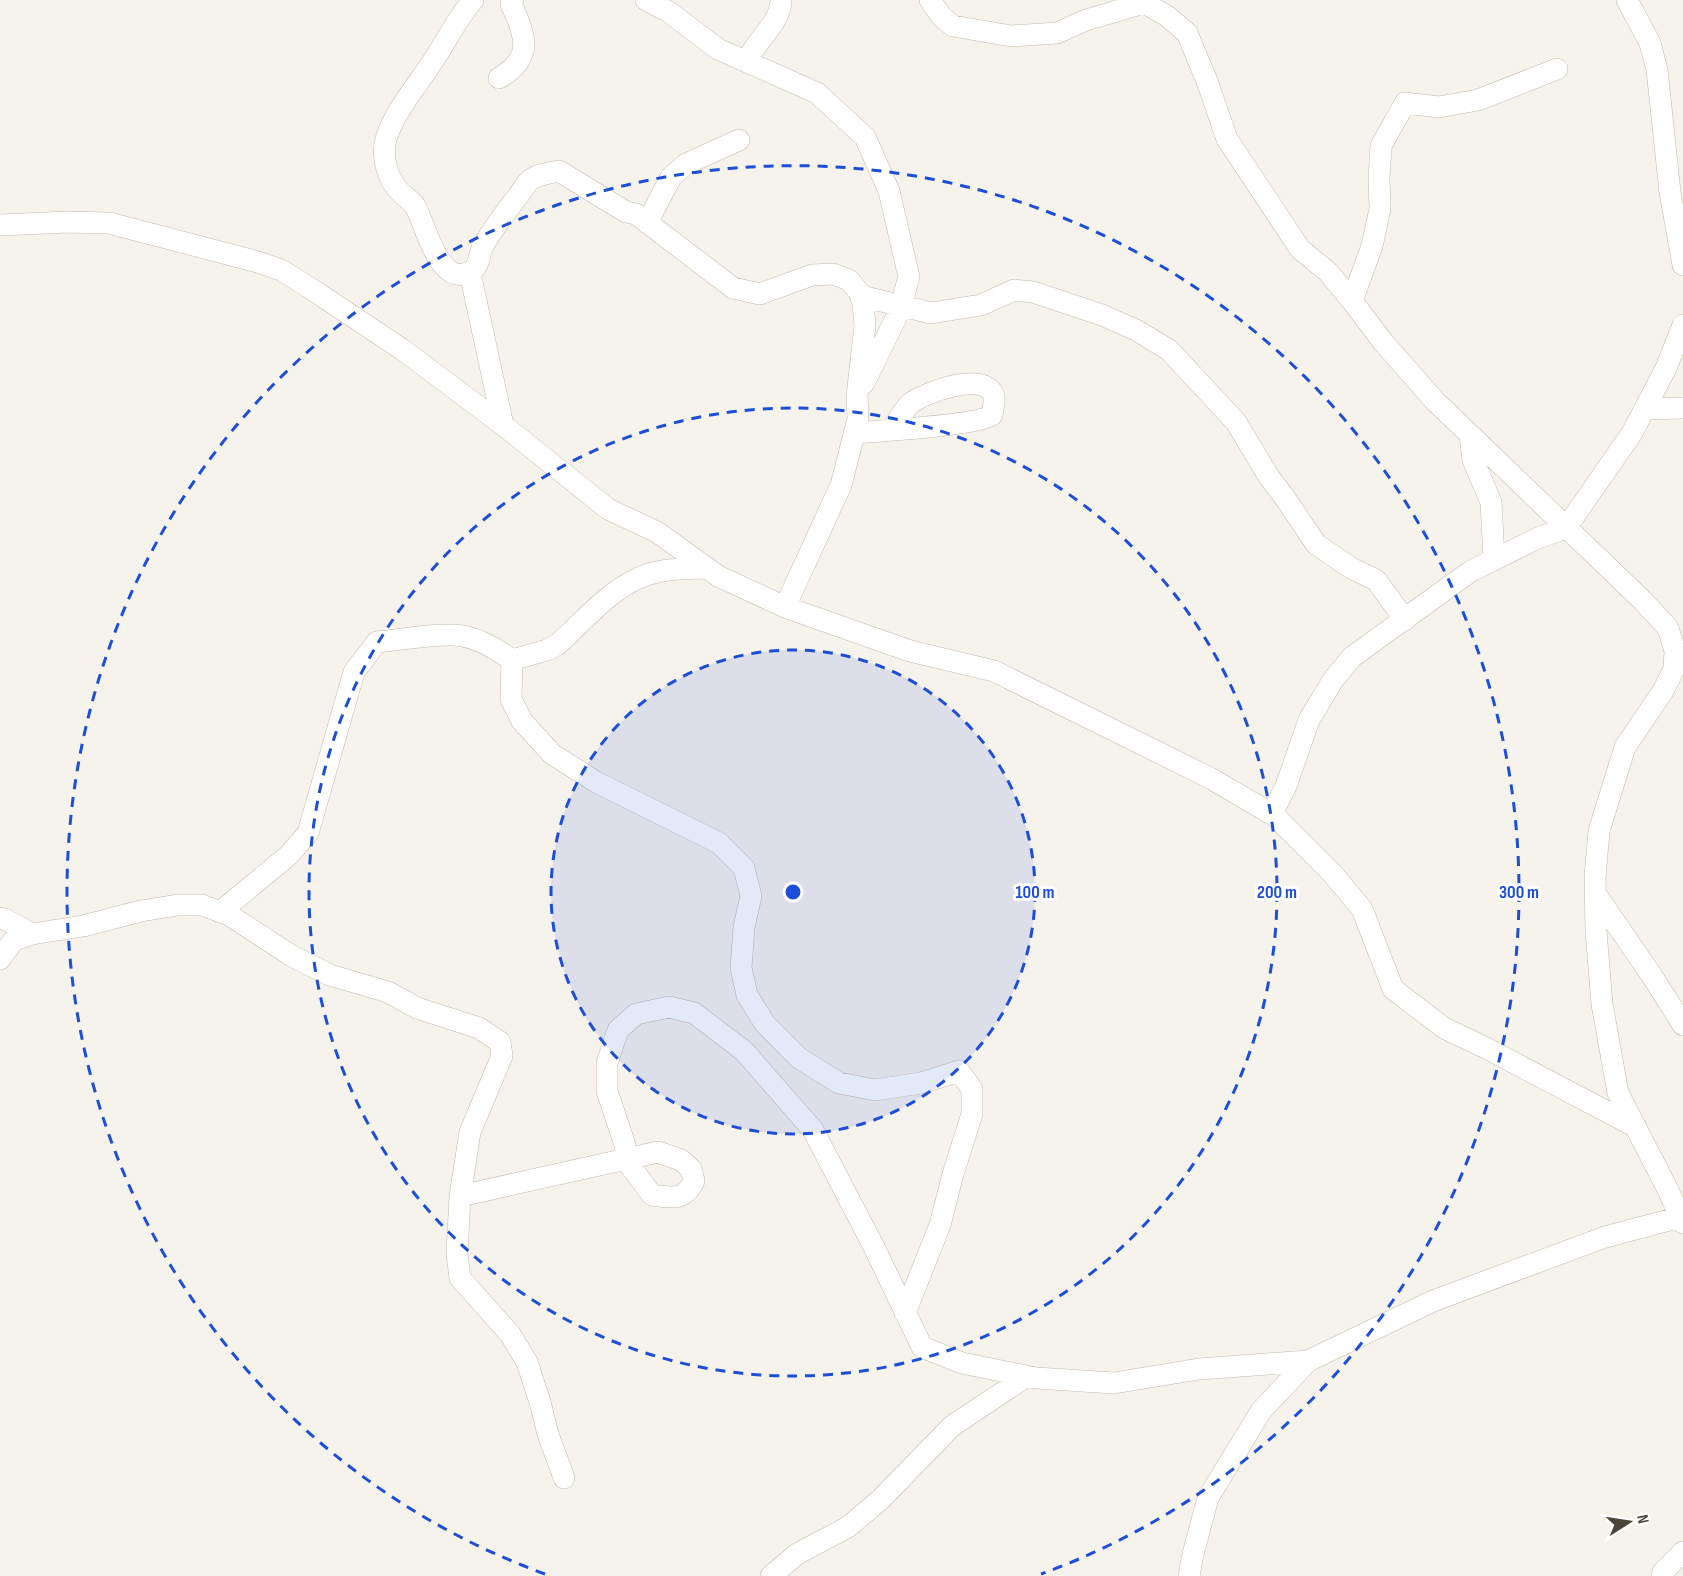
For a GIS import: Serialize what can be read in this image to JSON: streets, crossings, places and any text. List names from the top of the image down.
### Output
{
  "north": "right",
  "rings": ["100 m", "200 m", "300 m"]
}
